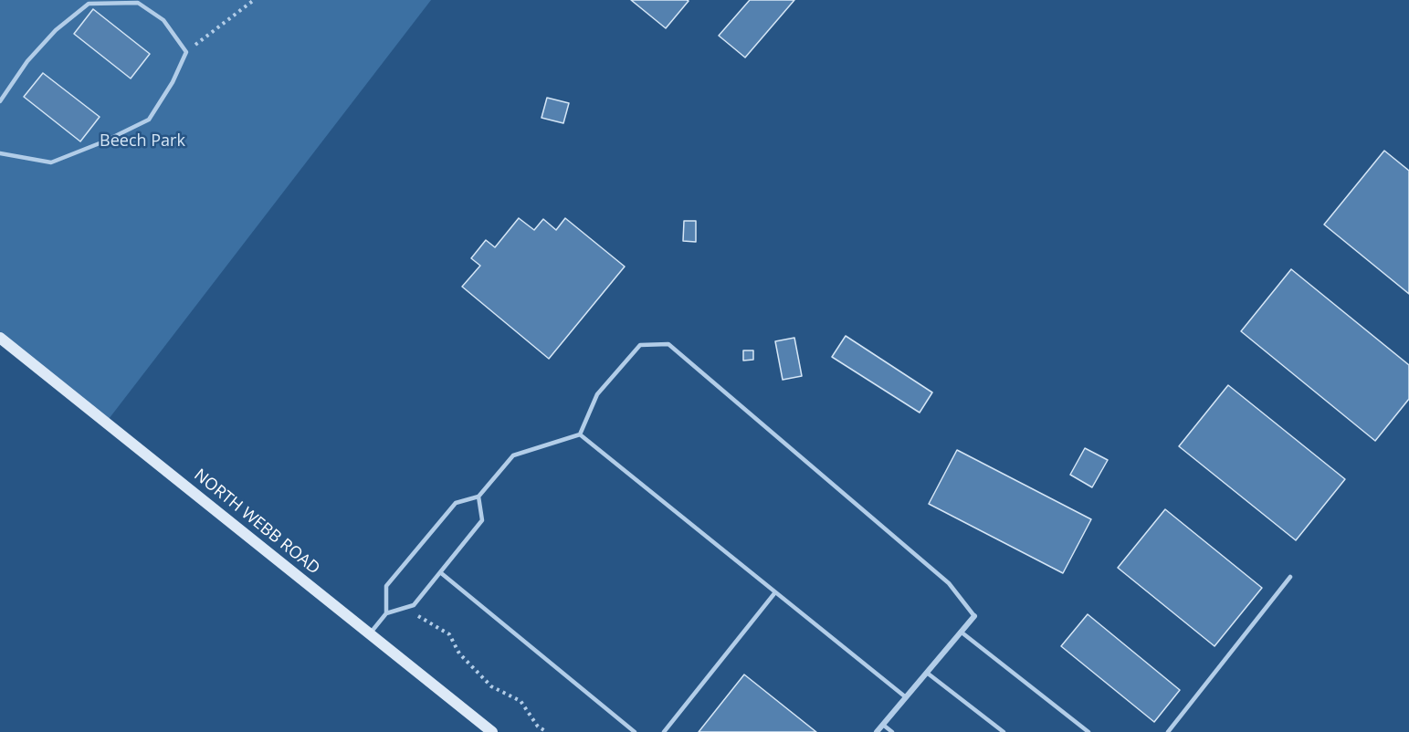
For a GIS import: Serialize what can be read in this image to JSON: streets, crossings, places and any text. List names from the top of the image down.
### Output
{
  "streets": {
    "main road": ["NORTH WEBB ROAD"]
  },
  "parks": ["Beech Park"]
}
